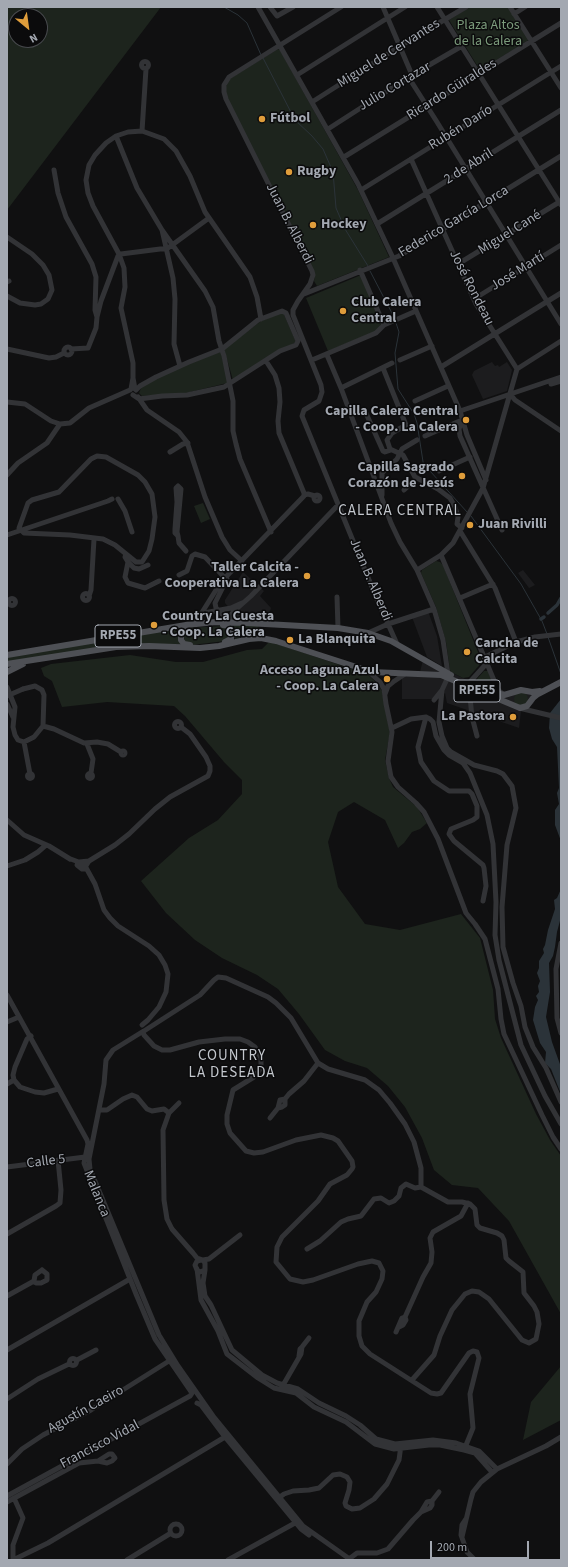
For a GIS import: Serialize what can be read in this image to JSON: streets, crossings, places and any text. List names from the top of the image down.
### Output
{
  "streets": {
    "main road": ["RPE55"],
    "street": [
      "Miguel de Cervantes",
      "Julio Cortazar",
      "Ricardo Güiraldes",
      "Rubén Darío",
      "2 de Abril",
      "Federico García Lorca",
      "Juan B. Alberdi",
      "Miguel Cané",
      "José Martí",
      "José Rondeau",
      "Calle 5",
      "Malanca",
      "Agustín Caeiro",
      "Francisco Vidal"
    ]
  },
  "crossings": [
    ["Rubén Darío", "José Rondeau"],
    ["2 de Abril", "José Rondeau"],
    ["Federico García Lorca", "Juan B. Alberdi"],
    ["Federico García Lorca", "José Rondeau"],
    ["Juan B. Alberdi", "RPE55"],
    ["Miguel Cané", "José Rondeau"],
    ["José Martí", "José Rondeau"],
    ["Calle 5", "Malanca"],
    ["Malanca", "Agustín Caeiro"],
    ["Malanca", "Francisco Vidal"]
  ],
  "districts": ["CALERA CENTRAL", "COUNTRY LA DESEADA"],
  "parks": ["Plaza Altos de la Calera"],
  "places": [
    "Fútbol",
    "Rugby",
    "Hockey",
    "Club Calera Central",
    "Capilla Calera Central - Coop. La Calera",
    "Capilla Sagrado Corazón de Jesús",
    "Juan Rivilli",
    "Taller Calcita - Cooperativa La Calera",
    "Country La Cuesta - Coop. La Calera",
    "La Blanquita",
    "Cancha de Calcita",
    "Acceso Laguna Azul - Coop. La Calera",
    "La Pastora"
  ],
  "scale_bar": "200 m",
  "north": "bottom right"
}
